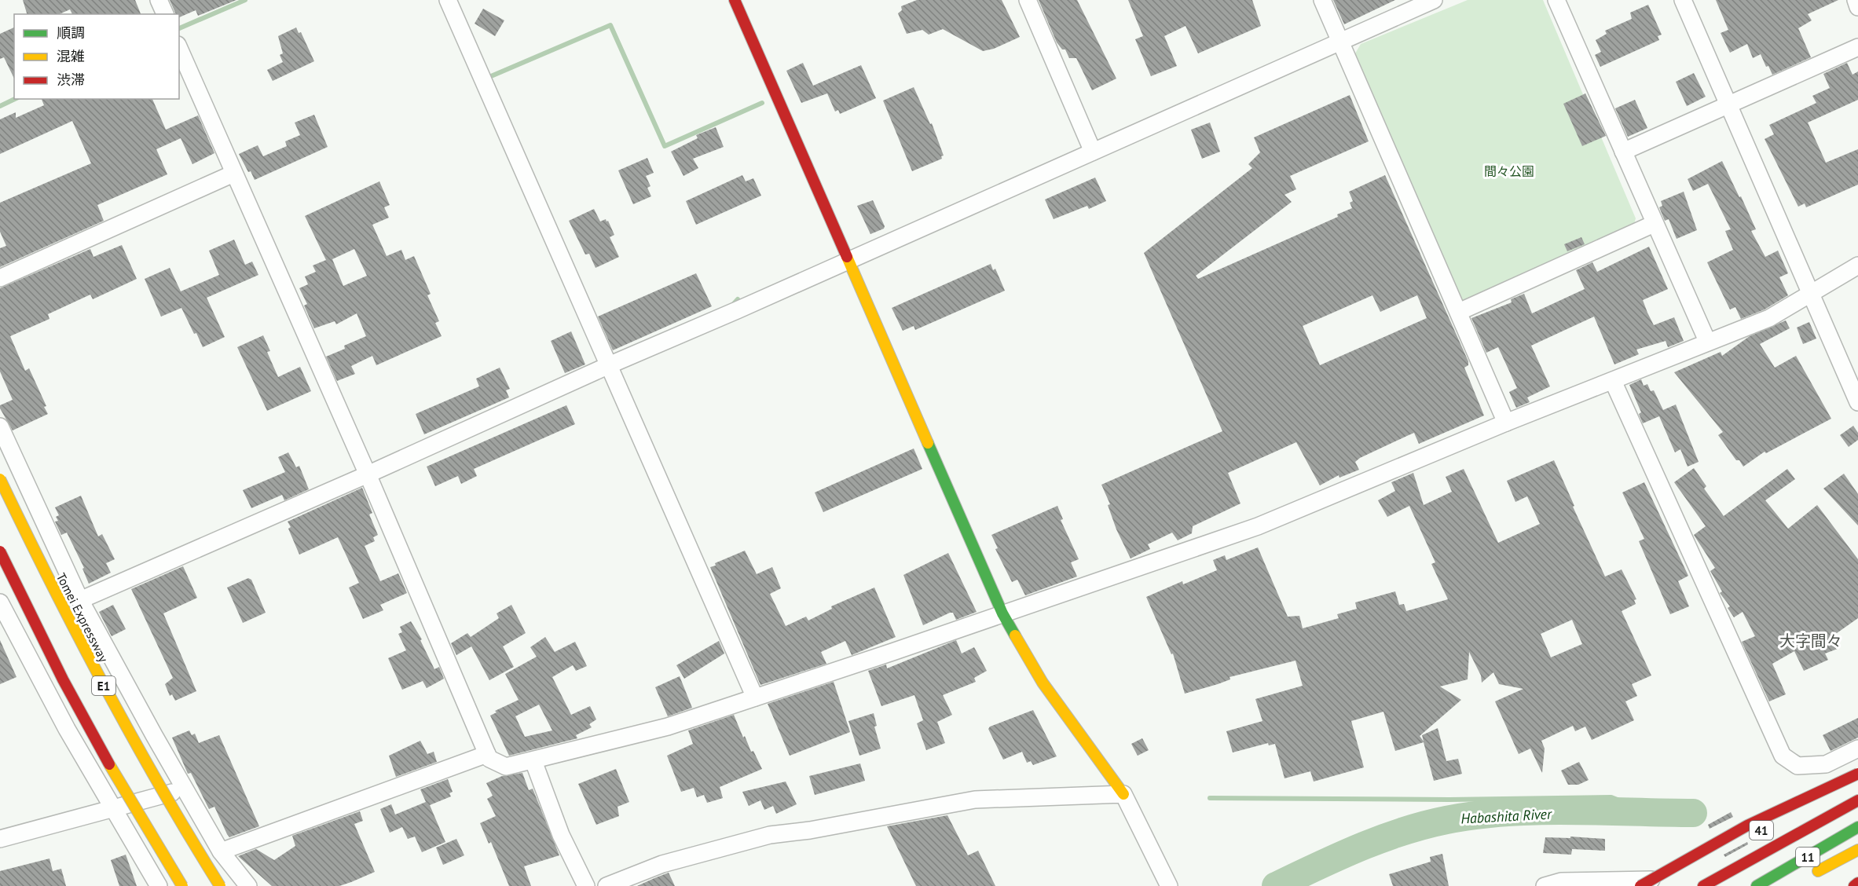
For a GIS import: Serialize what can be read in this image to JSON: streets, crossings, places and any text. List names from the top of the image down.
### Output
{
  "streets": {
    "main road": [
      "Tomei Expressway",
      "E1",
      "41",
      "11"
    ]
  },
  "districts": ["大字間々"],
  "water": ["Habashita River"],
  "parks": ["間々公園"],
  "legend": ["順調", "混雑", "渋滞"]
}
